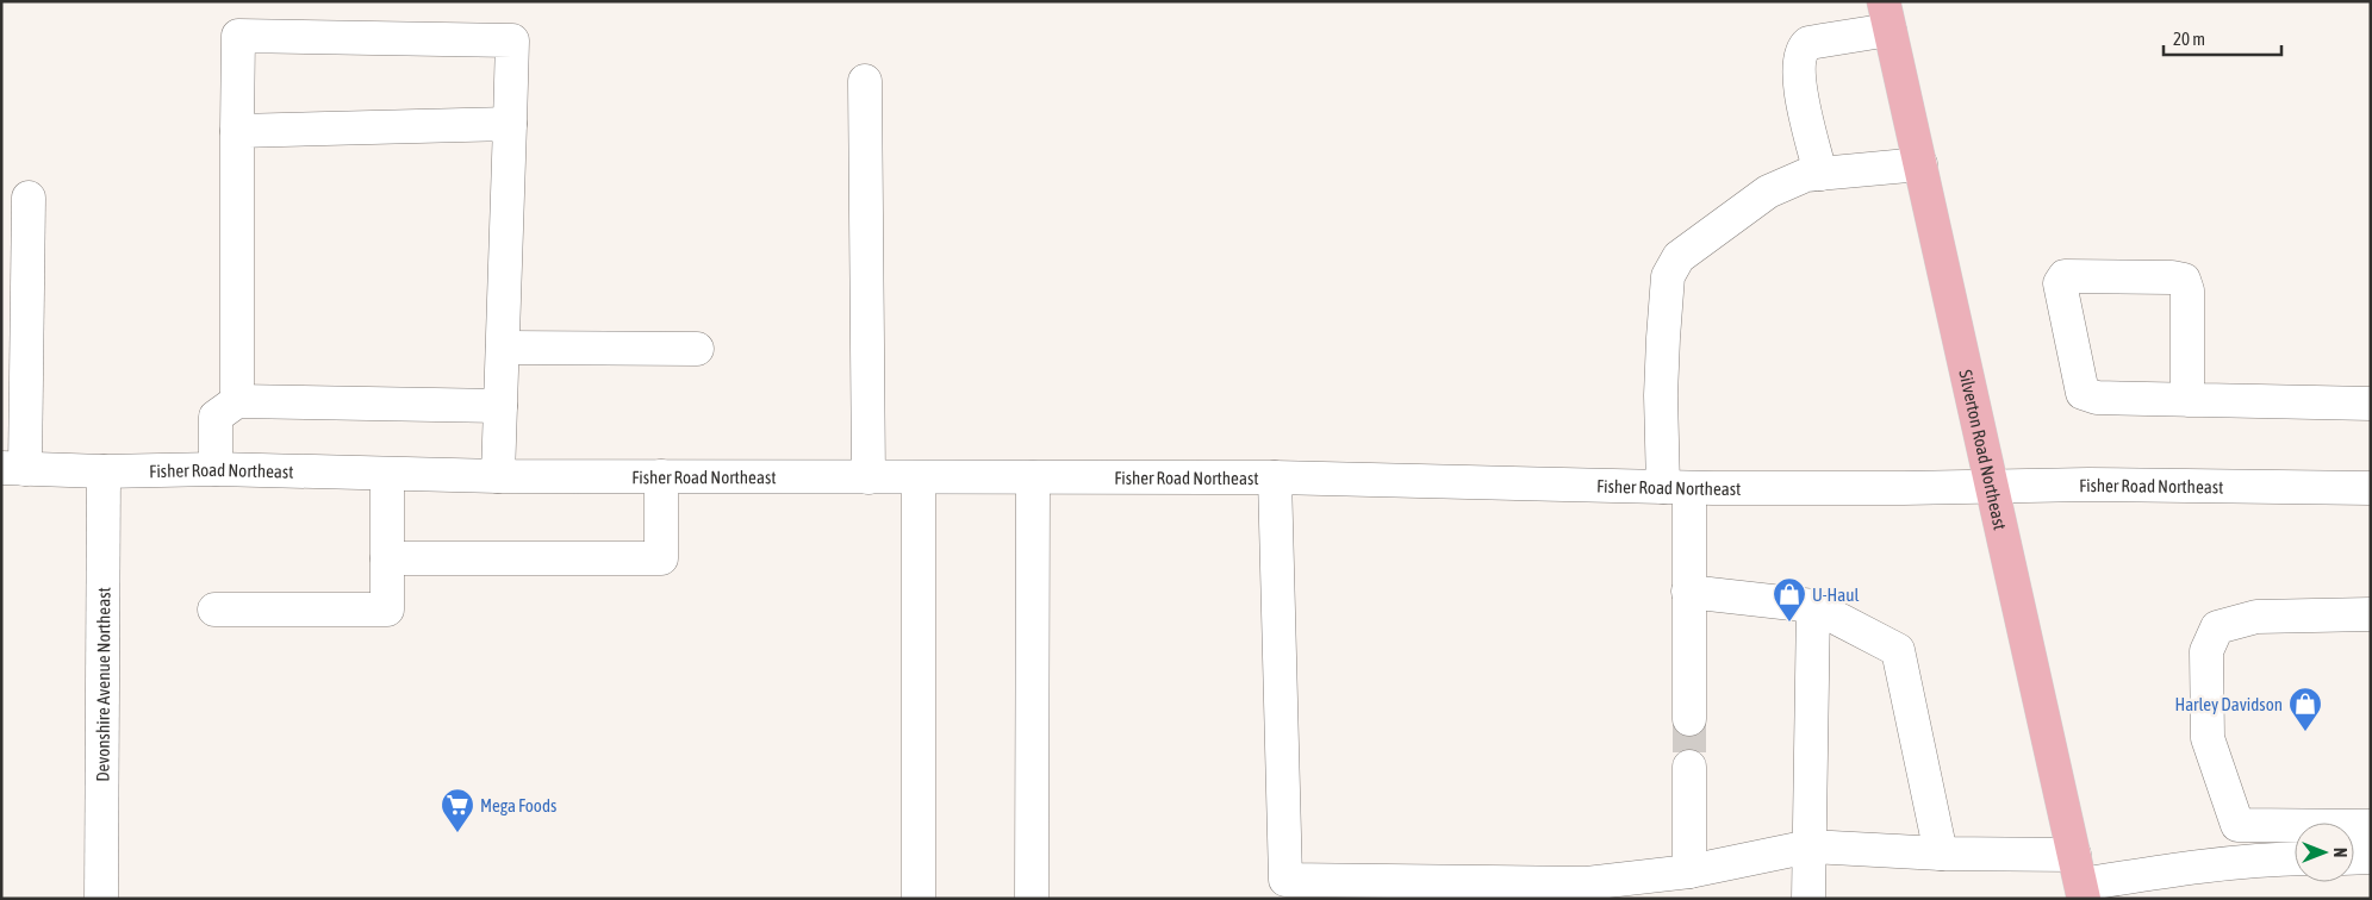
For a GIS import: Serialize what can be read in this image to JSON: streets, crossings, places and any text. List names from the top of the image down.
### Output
{
  "streets": {
    "main road": ["Silverton Road Northeast"],
    "street": ["Fisher Road Northeast", "Devonshire Avenue Northeast"]
  },
  "crossings": [
    ["Silverton Road Northeast", "Fisher Road Northeast"],
    ["Fisher Road Northeast", "Devonshire Avenue Northeast"]
  ],
  "places": {
    "shop": ["U-Haul", "Harley Davidson"],
    "supermarket": ["Mega Foods"]
  },
  "scale_bar": "20 m",
  "north": "right"
}
